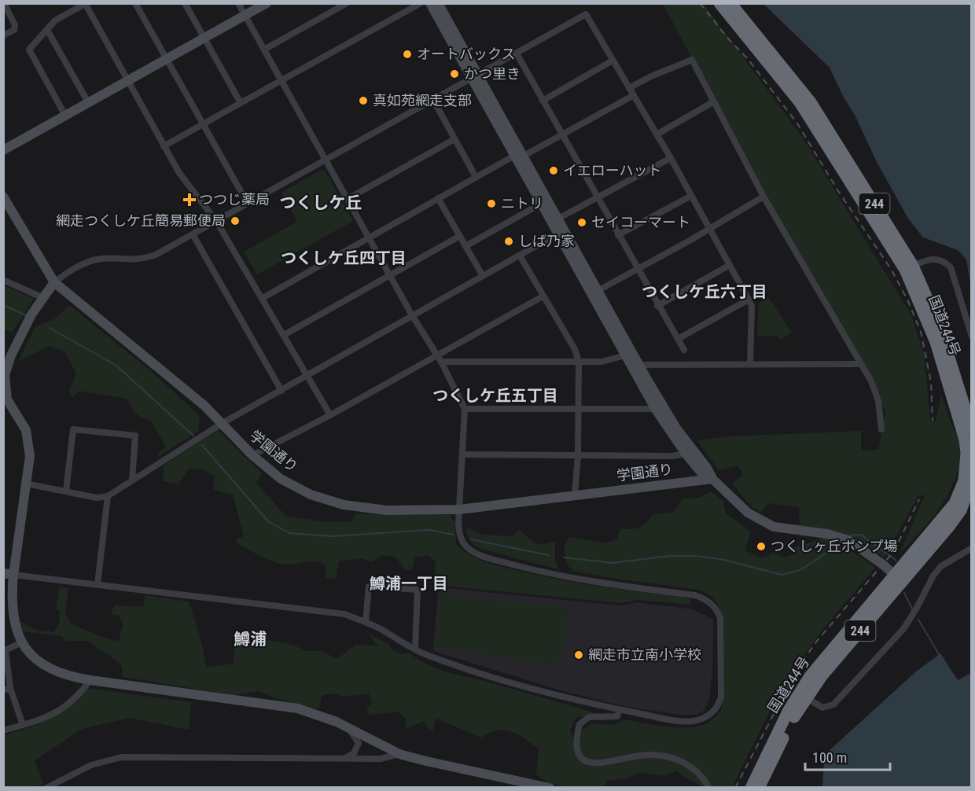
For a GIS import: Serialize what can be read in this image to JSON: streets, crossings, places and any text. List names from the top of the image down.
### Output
{
  "streets": {
    "highway": ["244", "国道244号"],
    "street": ["学園通り"]
  },
  "districts": [
    "つくしケ丘",
    "つくしケ丘四丁目",
    "つくしケ丘六丁目",
    "つくしケ丘五丁目",
    "鱒浦一丁目",
    "鱒浦"
  ],
  "places": {
    "other": [
      "オートバックス",
      "かつ里き",
      "真如苑網走支部",
      "イエローハット",
      "ニトリ",
      "網走つくしケ丘簡易郵便局",
      "セイコーマート",
      "しば乃家",
      "つくしヶ丘ポンプ場",
      "網走市立南小学校"
    ],
    "health": ["つつじ薬局"]
  },
  "scale_bar": "100 m"
}
